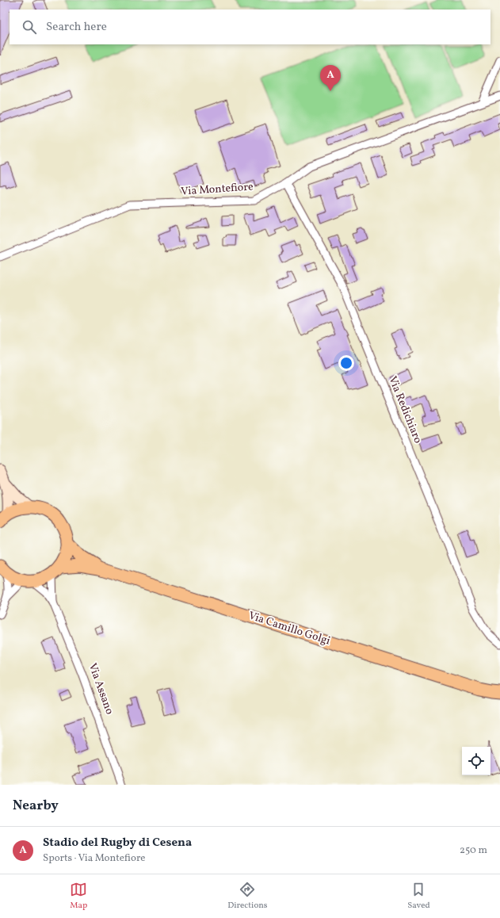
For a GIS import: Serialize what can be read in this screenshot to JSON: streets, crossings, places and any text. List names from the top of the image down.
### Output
{
  "streets": {
    "main road": ["Via Camillo Golgi"],
    "street": ["Via Montefiore", "Via Redichiaro", "Via Assano"]
  },
  "crossings": [
    ["Via Montefiore", "Via Redichiaro"],
    ["Via Camillo Golgi", "Via Assano"]
  ],
  "page": {
    "search": "Search here",
    "pins": "A",
    "heading": "Nearby",
    "list": [
      {
        "mark": "A",
        "name": "Stadio del Rugby di Cesena",
        "note": "Sports · Via Montefiore",
        "value": "250 m"
      }
    ],
    "nav": ["Map", "Directions", "Saved"]
  }
}
